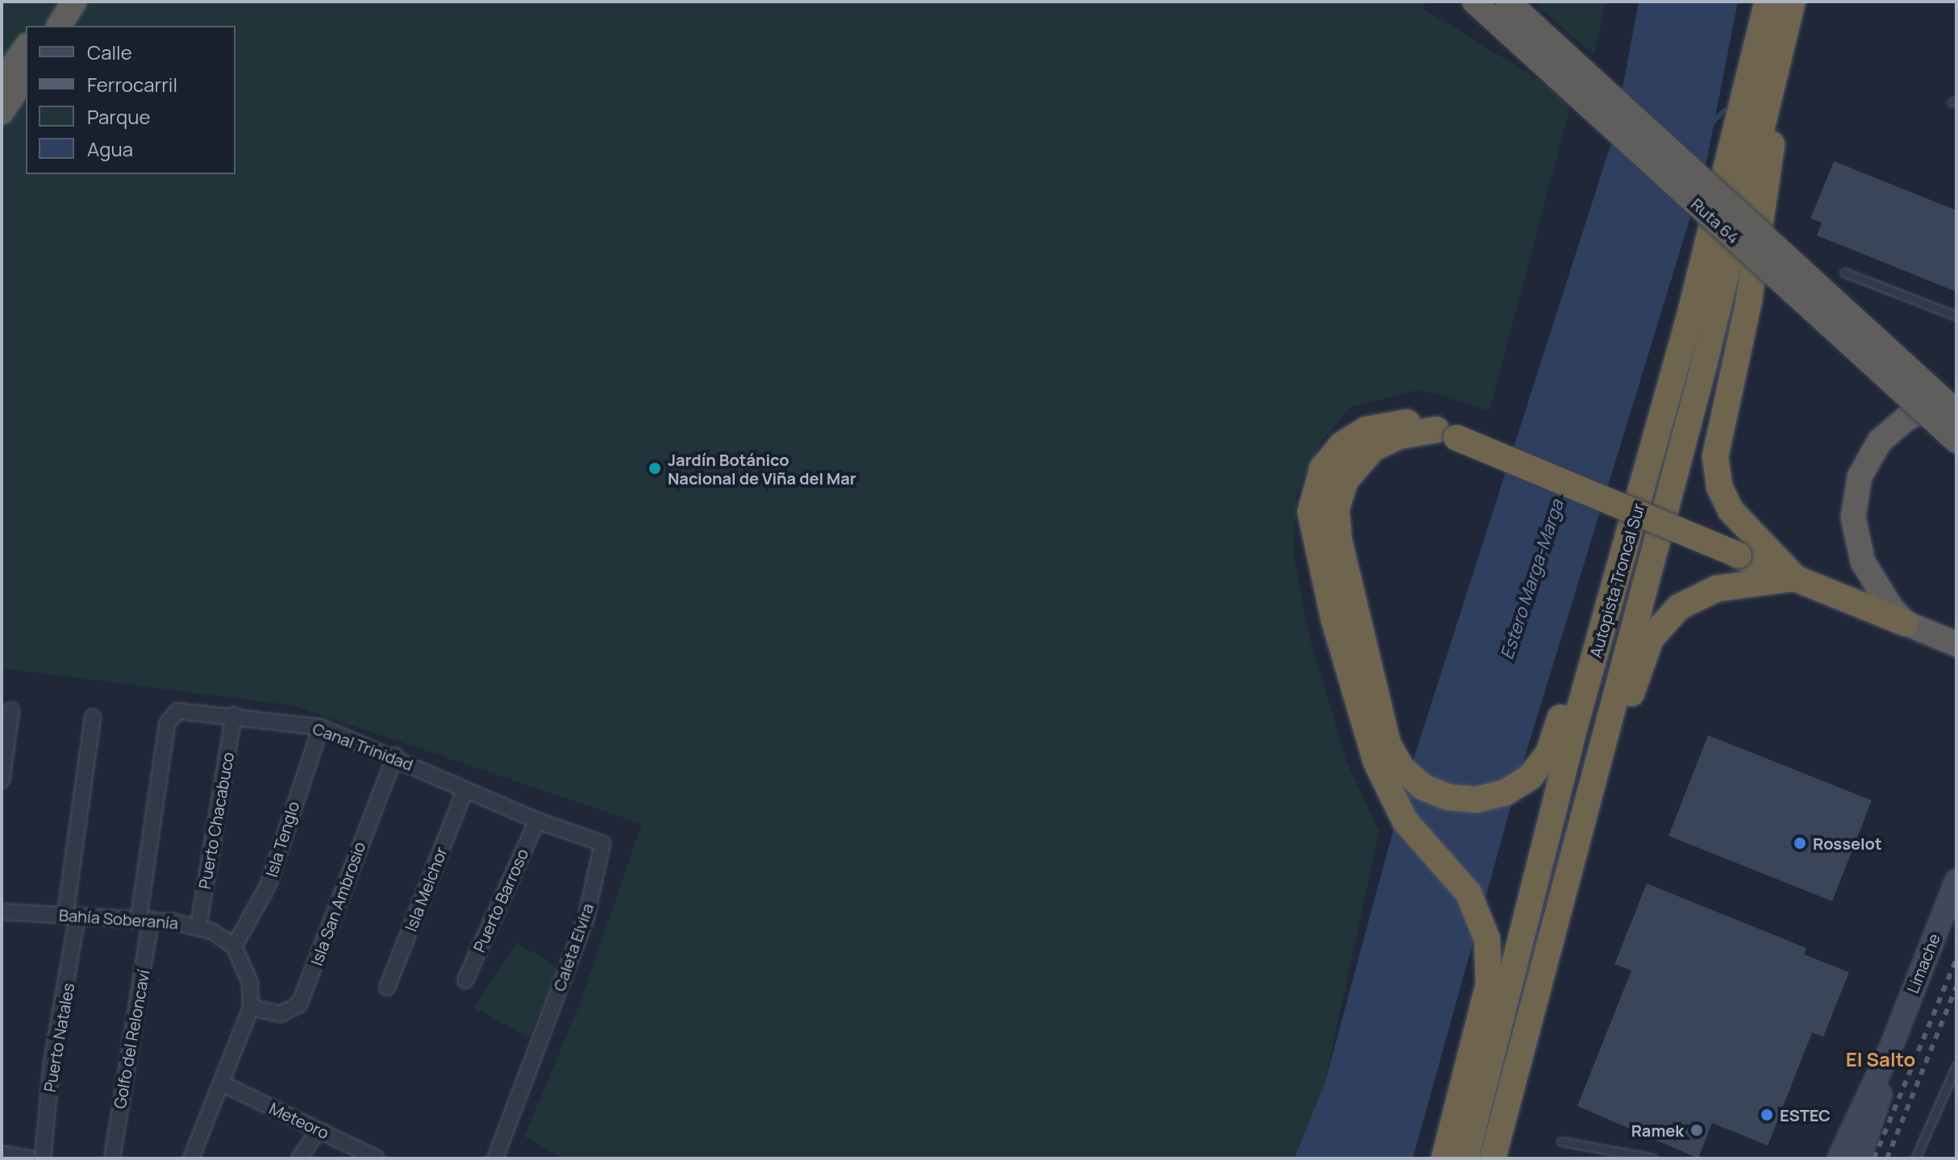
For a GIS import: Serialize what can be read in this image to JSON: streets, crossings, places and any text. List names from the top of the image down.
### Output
{
  "streets": {
    "highway": ["Ruta 64", "Autopista Troncal Sur"],
    "main road": ["Limache"],
    "street": [
      "Canal Trinidad",
      "Puerto Chacabuco",
      "Isla Tenglo",
      "Isla Melchor",
      "Puerto Barroso",
      "Isla San Ambrosio",
      "Bahía Soberanía",
      "Caleta Elvira",
      "Puerto Natales",
      "Golfo del Reloncaví",
      "Meteoro"
    ]
  },
  "crossings": [
    ["Canal Trinidad", "Puerto Chacabuco"],
    ["Canal Trinidad", "Isla Tenglo"],
    ["Canal Trinidad", "Isla Melchor"],
    ["Canal Trinidad", "Puerto Barroso"],
    ["Canal Trinidad", "Isla San Ambrosio"],
    ["Canal Trinidad", "Caleta Elvira"],
    ["Canal Trinidad", "Golfo del Reloncaví"],
    ["Puerto Chacabuco", "Bahía Soberanía"],
    ["Isla Tenglo", "Bahía Soberanía"],
    ["Puerto Barroso", "Caleta Elvira"],
    ["Bahía Soberanía", "Puerto Natales"],
    ["Bahía Soberanía", "Golfo del Reloncaví"]
  ],
  "districts": ["El Salto"],
  "water": ["Estero Marga-Marga"],
  "places": [
    "Jardín Botánico Nacional de Viña del Mar",
    "Rosselot",
    "ESTEC",
    "Ramek"
  ],
  "legend": [
    "Calle",
    "Ferrocarril",
    "Parque",
    "Agua"
  ]
}
